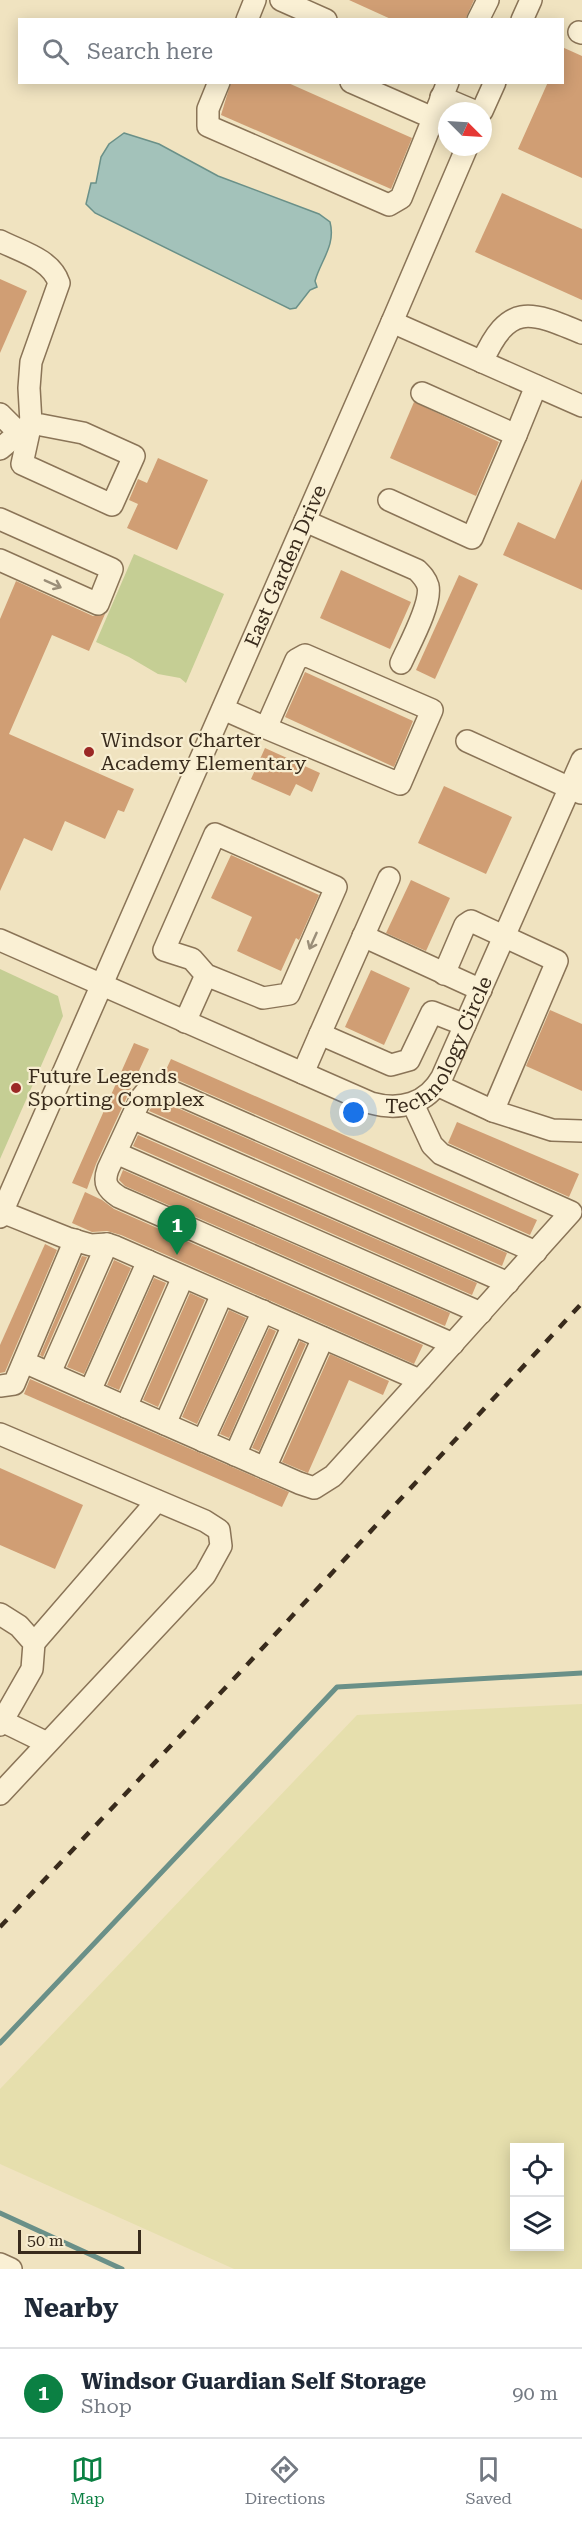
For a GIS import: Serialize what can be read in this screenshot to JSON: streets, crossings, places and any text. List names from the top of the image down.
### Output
{
  "streets": {
    "street": ["East Garden Drive", "Technology Circle"]
  },
  "crossings": [
    ["East Garden Drive", "Technology Circle"]
  ],
  "places": ["Windsor Charter Academy Elementary", "Future Legends Sporting Complex"],
  "scale_bar": "50 m",
  "north": "bottom right",
  "page": {
    "search": "Search here",
    "pins": "1",
    "scale": "50 m",
    "heading": "Nearby",
    "list": [
      {
        "mark": "1",
        "name": "Windsor Guardian Self Storage",
        "note": "Shop",
        "value": "90 m"
      }
    ],
    "nav": ["Map", "Directions", "Saved"]
  }
}
